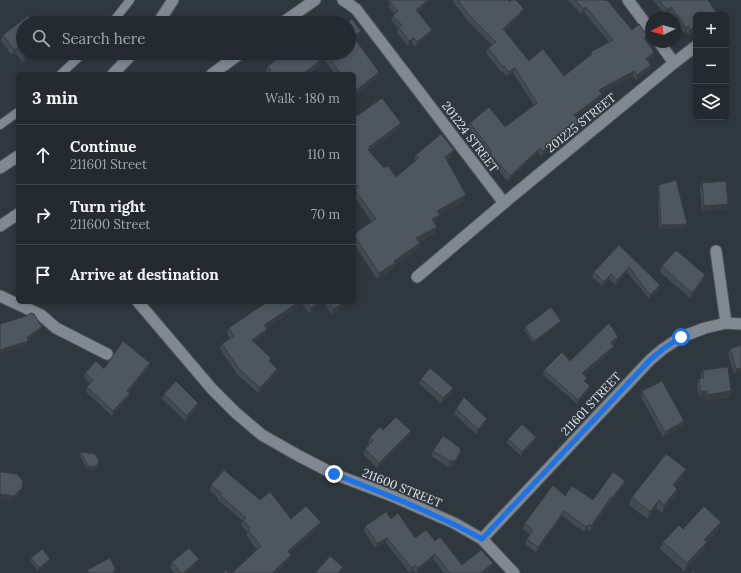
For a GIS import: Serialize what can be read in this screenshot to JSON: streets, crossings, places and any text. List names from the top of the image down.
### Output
{
  "streets": {
    "street": [
      "201225 STREET",
      "201224 STREET",
      "211601 STREET",
      "211600 STREET"
    ]
  },
  "crossings": [
    ["201225 STREET", "201224 STREET"],
    ["211601 STREET", "211600 STREET"]
  ],
  "north": "left",
  "page": {
    "map_buttons": ["+", "−"],
    "search": "Search here",
    "heading": ["3 min", "Walk · 180 m"],
    "list": [
      ["Continue", "211601 Street", "110 m"],
      ["Turn right", "211600 Street", "70 m"],
      "Arrive at destination"
    ]
  }
}
